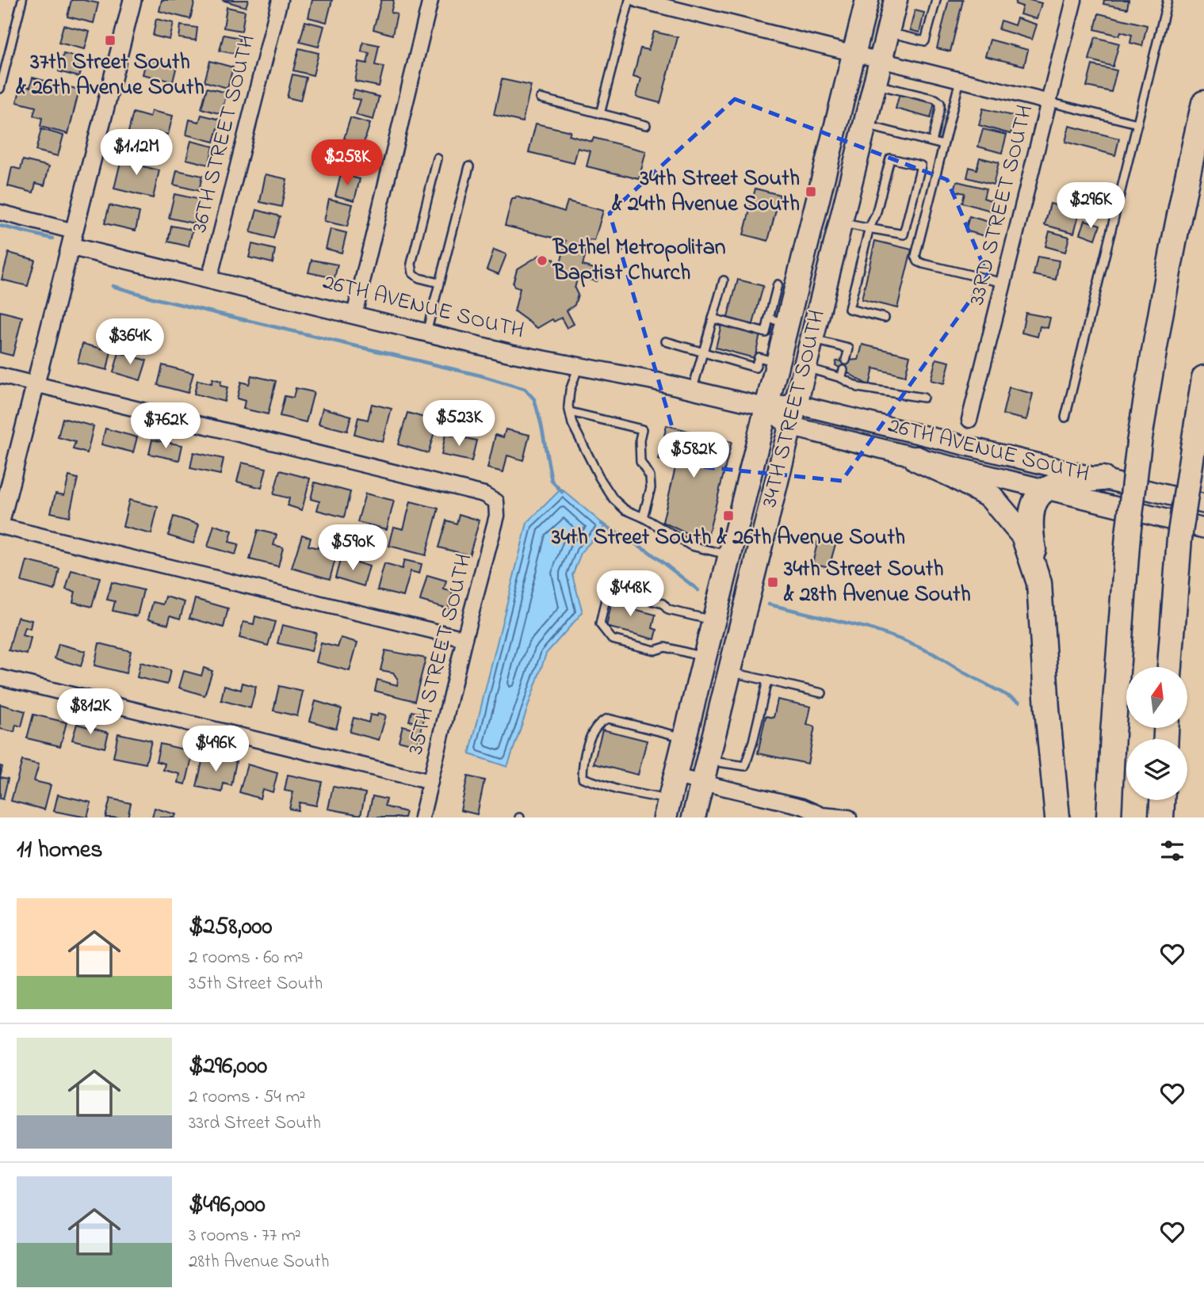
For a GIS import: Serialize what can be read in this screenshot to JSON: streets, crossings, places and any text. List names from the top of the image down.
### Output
{
  "streets": {
    "highway": ["34TH STREET SOUTH"],
    "main road": ["26TH AVENUE SOUTH"],
    "street": ["36TH STREET SOUTH", "33RD STREET SOUTH", "35TH STREET SOUTH"]
  },
  "crossings": [
    ["36TH STREET SOUTH", "26TH AVENUE SOUTH"],
    ["26TH AVENUE SOUTH", "34TH STREET SOUTH"]
  ],
  "places": {
    "transit": [
      "37th Street South & 26th Avenue South",
      "34th Street South & 24th Avenue South",
      "34th Street South & 26th Avenue South",
      "34th Street South & 28th Avenue South"
    ],
    "other": ["Bethel Metropolitan Baptist Church"]
  },
  "north": "top",
  "page": {
    "price": [
      "$1.12M",
      "$258K",
      "$296K",
      "$364K",
      "$523K",
      "$762K",
      "$582K",
      "$590K",
      "$448K",
      "$812K",
      "$496K"
    ],
    "heading": "11 homes",
    "list": [
      {
        "name": "$258,000",
        "note": "2 rooms · 60 m² · 35th Street South"
      },
      {
        "name": "$296,000",
        "note": "2 rooms · 54 m² · 33rd Street South"
      },
      {
        "name": "$496,000",
        "note": "3 rooms · 77 m² · 28th Avenue South"
      }
    ]
  }
}
